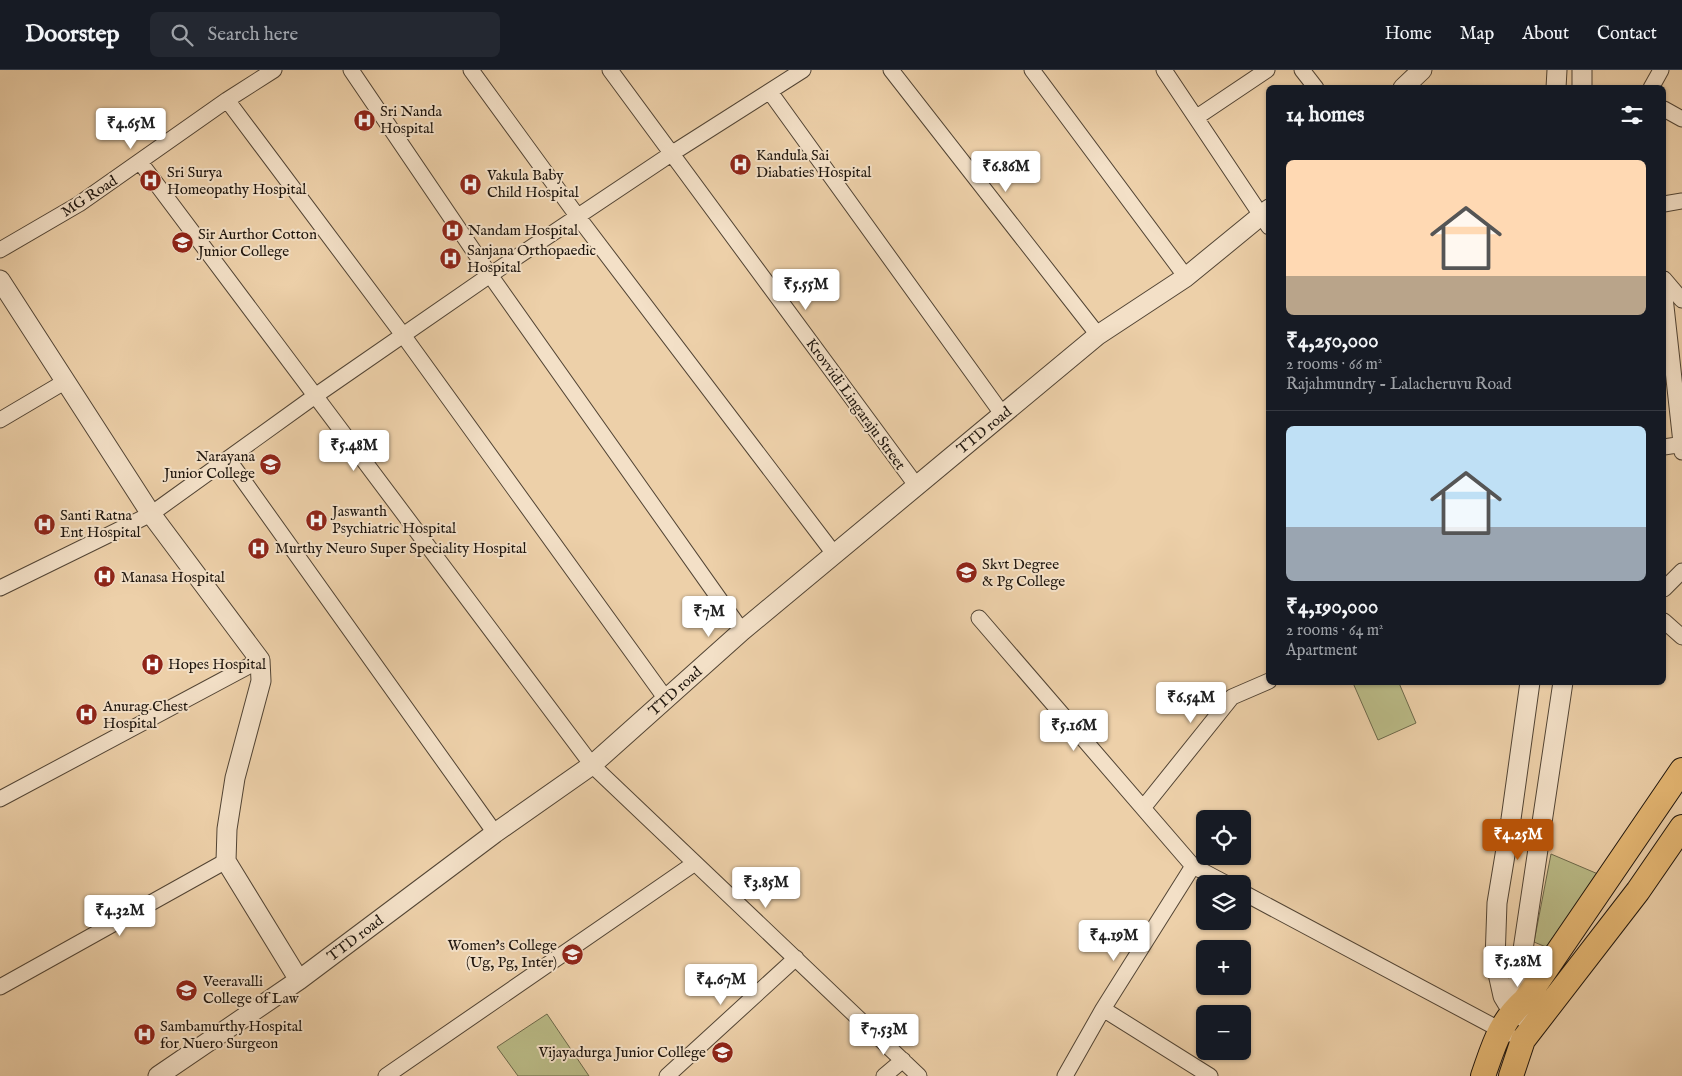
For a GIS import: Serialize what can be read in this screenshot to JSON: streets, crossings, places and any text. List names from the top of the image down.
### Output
{
  "streets": {
    "street": ["MG Road", "Krovvidi Lingaraju Street", "TTD road"]
  },
  "crossings": [
    ["Krovvidi Lingaraju Street", "TTD road"]
  ],
  "places": {
    "hospital": [
      "Sri Nanda Hospital",
      "Kandula Sai Diabaties Hospital",
      "Sri Surya Homeopathy Hospital",
      "Vakula Baby Child Hospital",
      "Nandam Hospital",
      "Sanjana Orthopaedic Hospital",
      "Jaswanth Psychiatric Hospital",
      "Santi Ratna Ent Hospital",
      "Murthy Neuro Super Speciality Hospital",
      "Manasa Hospital",
      "Hopes Hospital",
      "Anurag Chest Hospital",
      "Sambamurthy Hospital for Nuero Surgeon"
    ],
    "school or university": [
      "Sir Aurthor Cotton Junior College",
      "Narayana Junior College",
      "Skvt Degree & Pg College",
      "Women's College (Ug, Pg, Inter)",
      "Veeravalli College of Law",
      "Vijayadurga Junior College"
    ]
  },
  "page": {
    "header": "Doorstep",
    "search": "Search here",
    "nav": [
      "Home",
      "Map",
      "About",
      "Contact"
    ],
    "heading": "14 homes",
    "price": [
      "₹4.65M",
      "₹6.86M",
      "₹5.55M",
      "₹5.48M",
      "₹7M",
      "₹6.54M",
      "₹5.16M",
      "₹4.25M",
      "₹3.85M",
      "₹4.32M",
      "₹4.19M",
      "₹5.28M",
      "₹4.67M",
      "₹7.53M"
    ],
    "list": [
      {
        "name": "₹4,250,000",
        "note": "2 rooms · 66 m² · Rajahmundry - Lalacheruvu Road"
      },
      {
        "name": "₹4,190,000",
        "note": "2 rooms · 64 m² · Apartment"
      }
    ],
    "map_buttons": ["+", "−"]
  }
}
